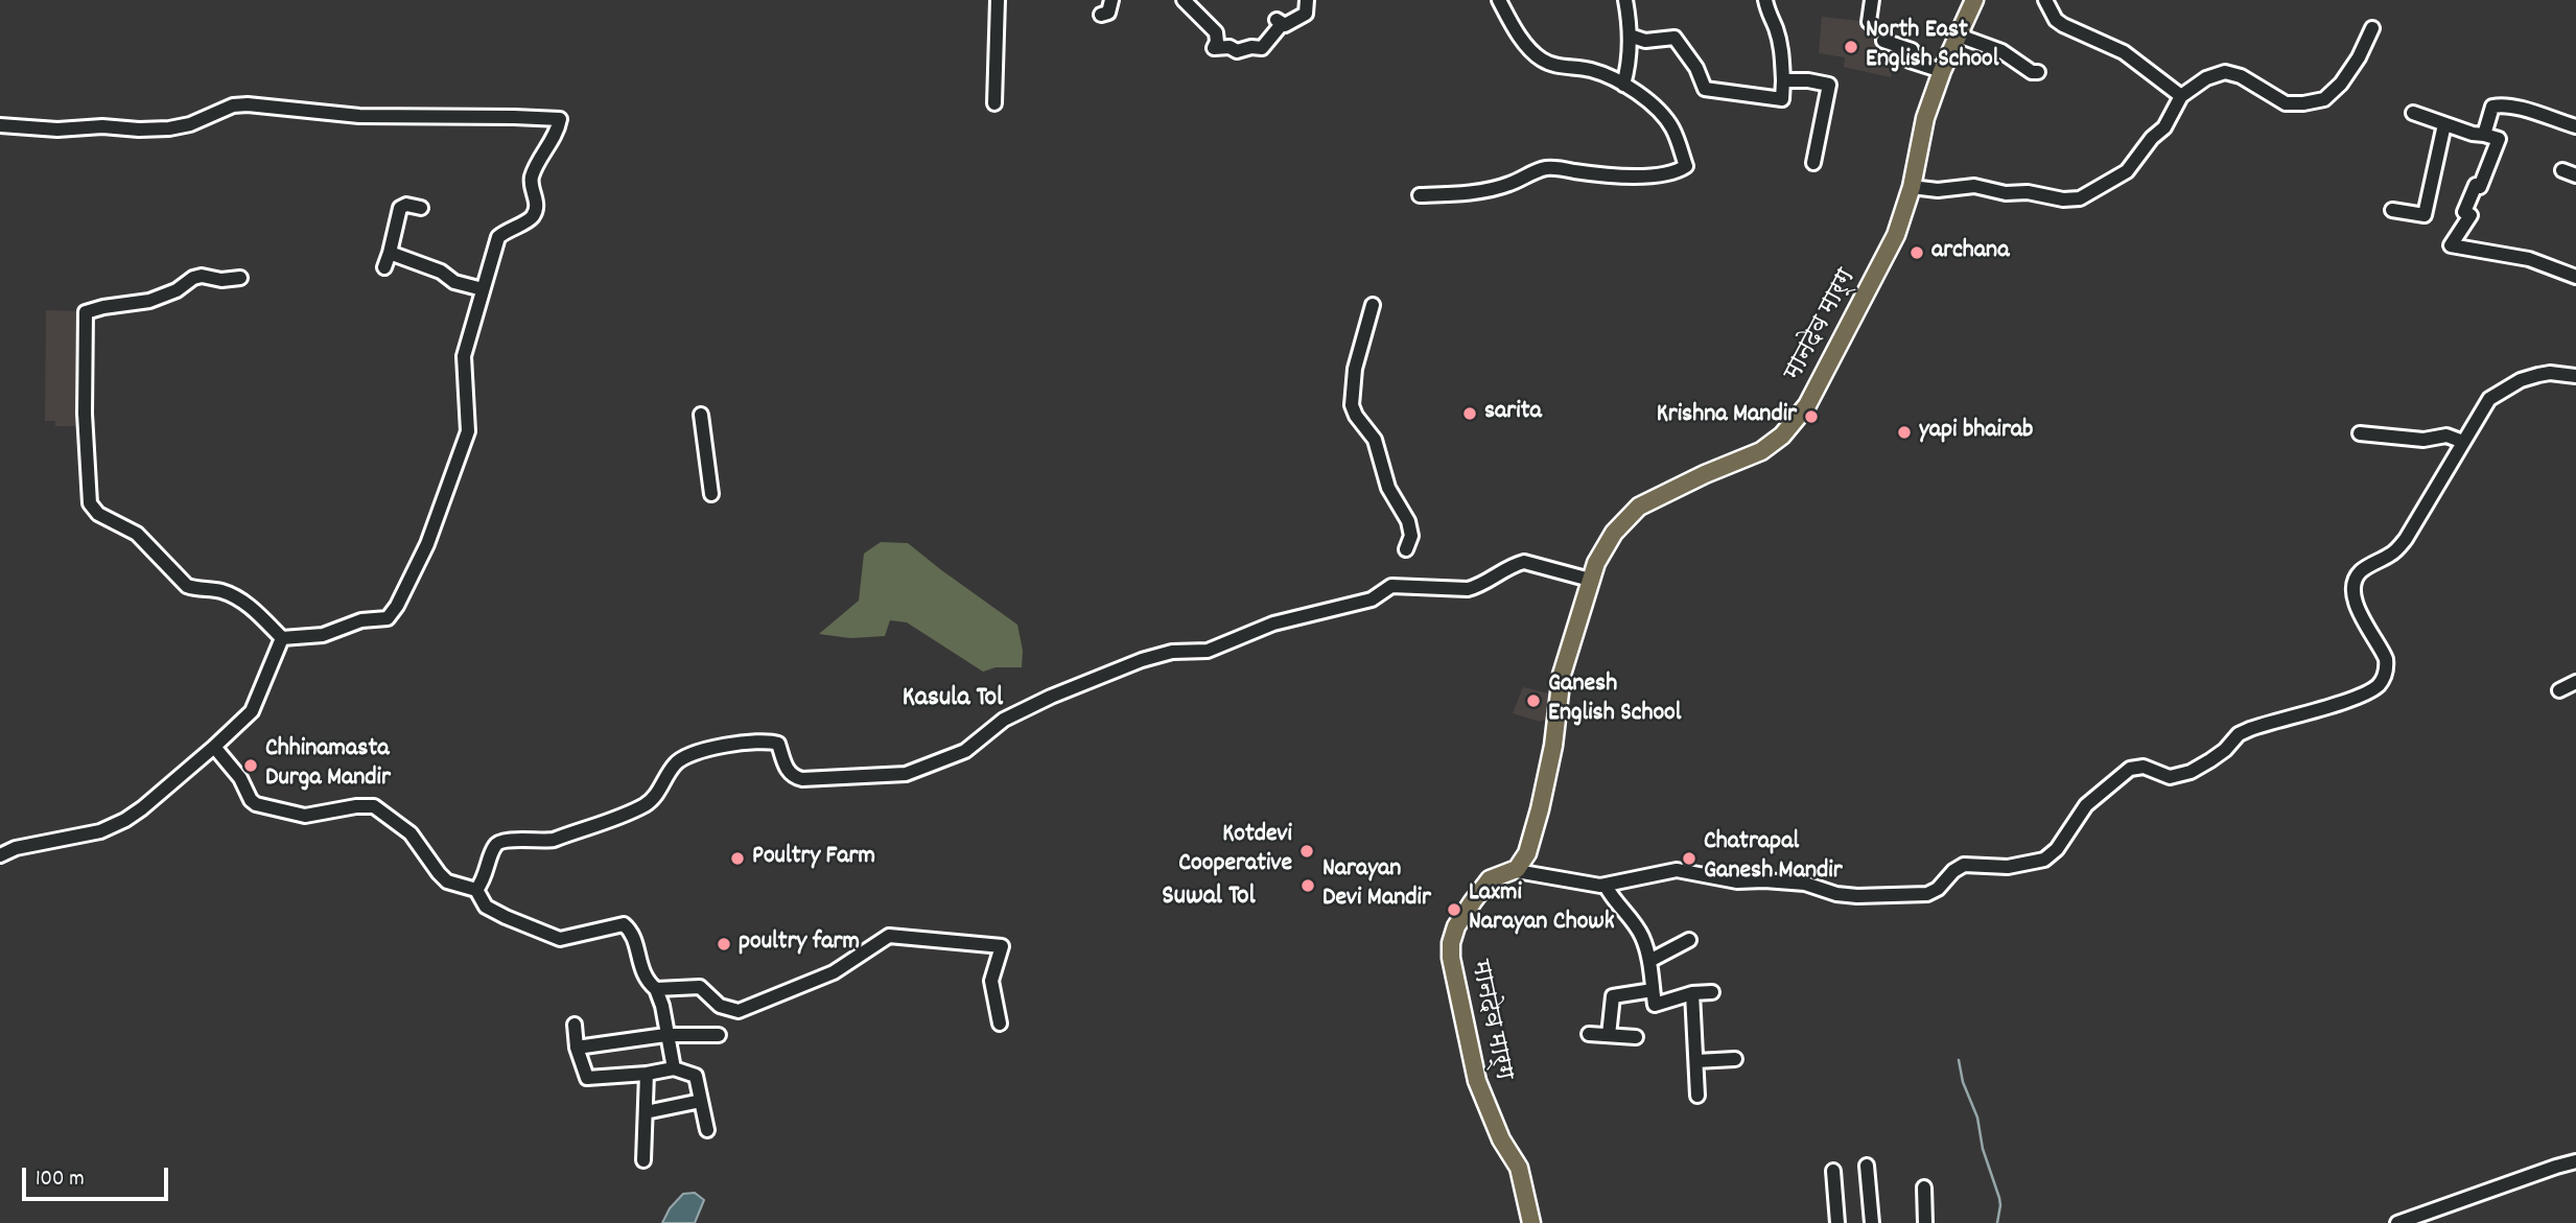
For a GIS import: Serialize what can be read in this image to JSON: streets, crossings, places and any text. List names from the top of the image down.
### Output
{
  "streets": {
    "main road": ["मानदेव मार्ग"]
  },
  "districts": ["Kasula Tol", "Suwal Tol"],
  "places": [
    "North East English School",
    "archana",
    "sarita",
    "Krishna Mandir",
    "yapi bhairab",
    "Ganesh English School",
    "Chhinamasta Durga Mandir",
    "Kotdevi Cooperative",
    "Poultry Farm",
    "Chatrapal Ganesh Mandir",
    "Narayan Devi Mandir",
    "Laxmi Narayan Chowk",
    "poultry farm"
  ],
  "scale_bar": "100 m"
}
